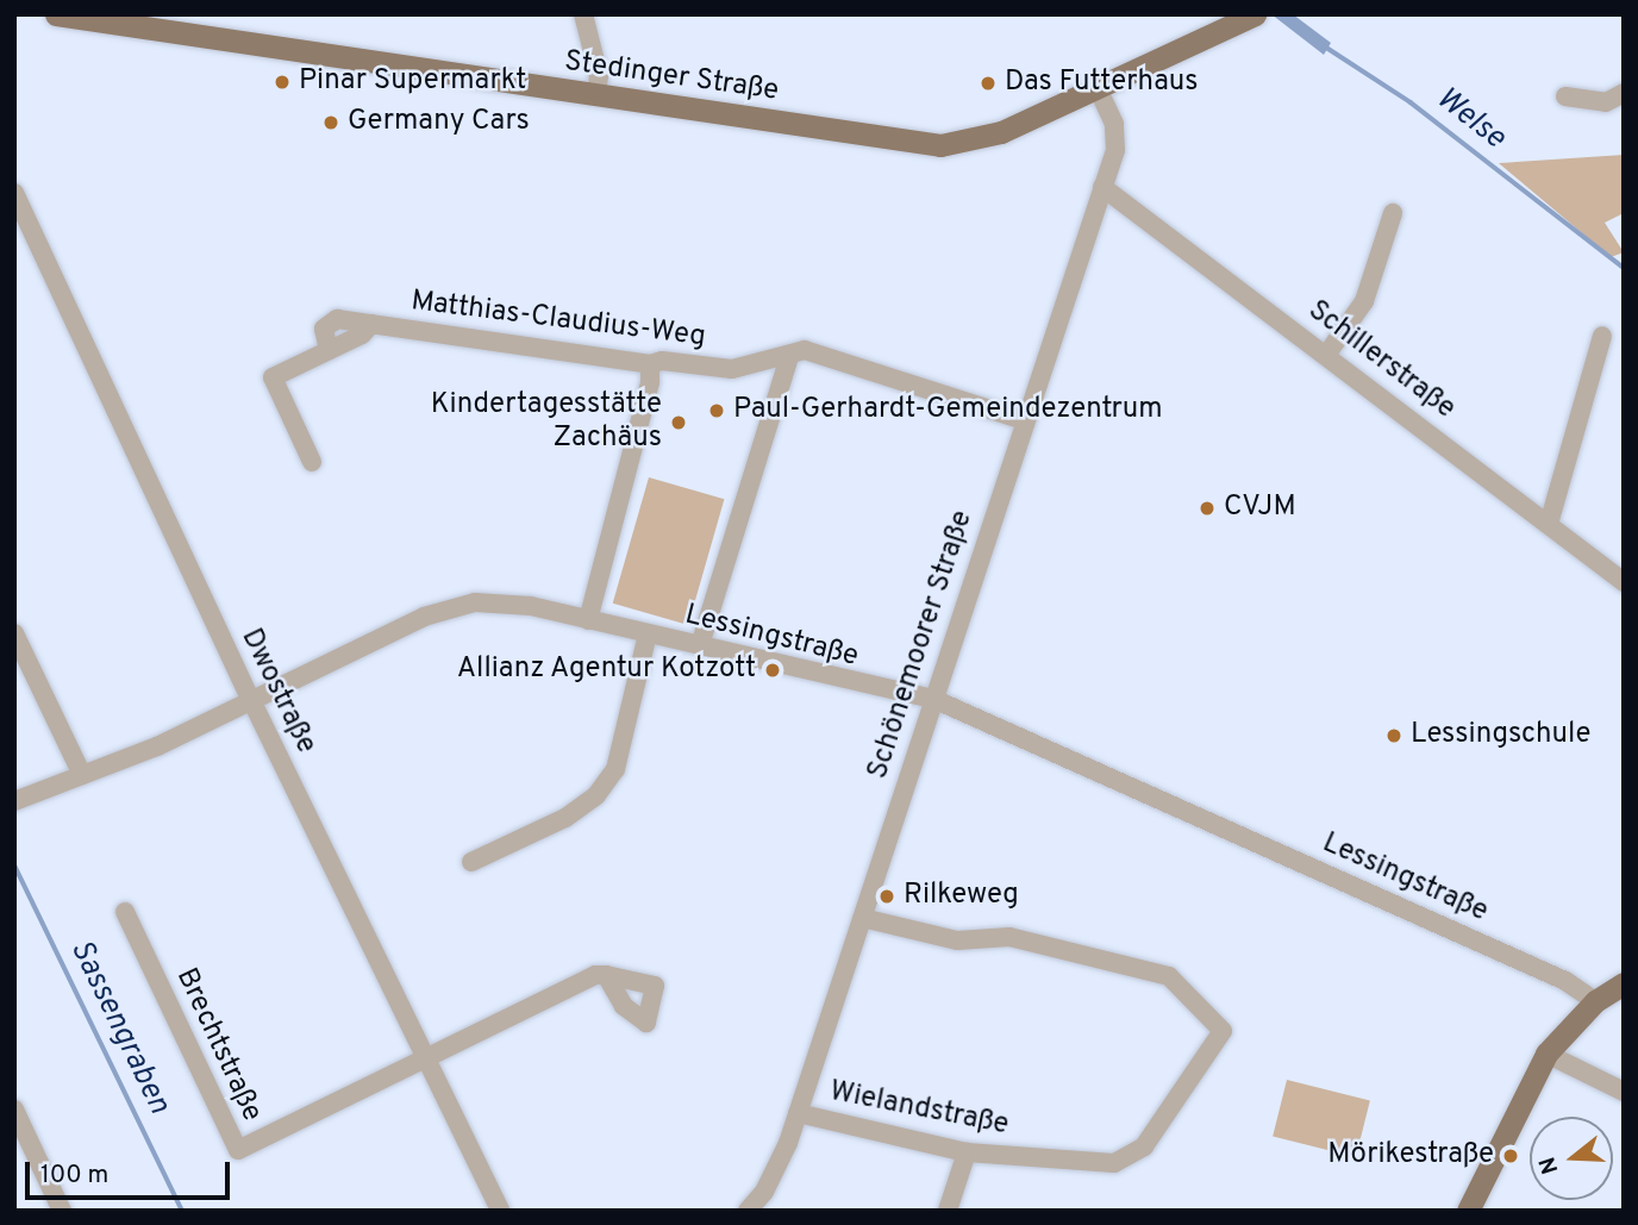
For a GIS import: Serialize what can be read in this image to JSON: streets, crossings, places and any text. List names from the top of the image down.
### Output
{
  "streets": {
    "main road": ["Stedinger Straße"],
    "street": [
      "Matthias-Claudius-Weg",
      "Schillerstraße",
      "Lessingstraße",
      "Schönemoorer Straße",
      "Dwostraße",
      "Brechtstraße",
      "Wielandstraße"
    ]
  },
  "crossings": [
    ["Stedinger Straße", "Schönemoorer Straße"],
    ["Matthias-Claudius-Weg", "Schönemoorer Straße"],
    ["Schillerstraße", "Schönemoorer Straße"],
    ["Lessingstraße", "Schönemoorer Straße"],
    ["Lessingstraße", "Dwostraße"],
    ["Schönemoorer Straße", "Wielandstraße"],
    ["Dwostraße", "Brechtstraße"]
  ],
  "water": ["Welse", "Sassengraben"],
  "places": [
    "Pinar Supermarkt",
    "Das Futterhaus",
    "Germany Cars",
    "Paul-Gerhardt-Gemeindezentrum",
    "Kindertagesstätte Zachäus",
    "CVJM",
    "Allianz Agentur Kotzott",
    "Lessingschule",
    "Rilkeweg",
    "Mörikestraße"
  ],
  "scale_bar": "100 m",
  "north": "left"
}
